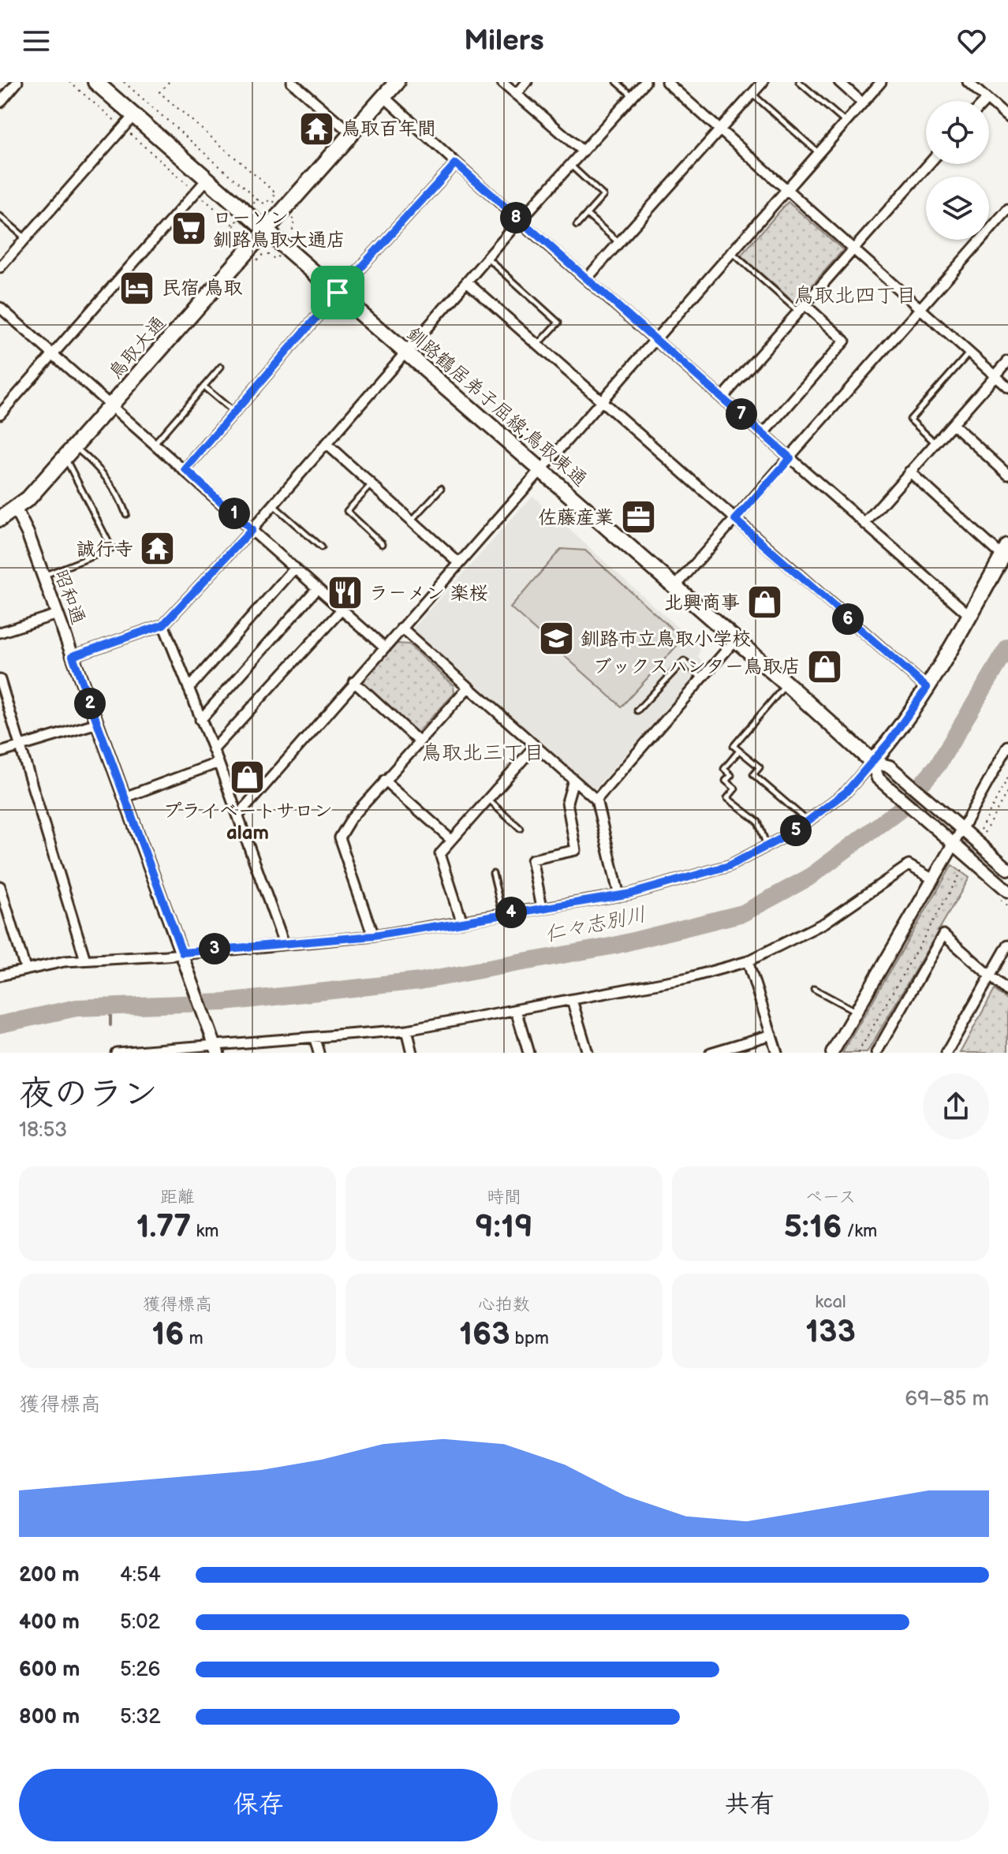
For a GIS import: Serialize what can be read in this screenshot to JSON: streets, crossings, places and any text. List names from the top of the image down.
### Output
{
  "streets": {
    "main road": ["鳥取大通", "釧路鶴居弟子屈線;鳥取東通"],
    "street": ["昭和通"]
  },
  "crossings": [
    ["鳥取大通", "釧路鶴居弟子屈線;鳥取東通"],
    ["鳥取大通", "昭和通"]
  ],
  "districts": ["鳥取北四丁目", "鳥取北三丁目"],
  "water": ["仁々志別川"],
  "places": {
    "temple": ["鳥取百年間", "誠行寺"],
    "supermarket": ["ローソン 釧路鳥取大通店"],
    "hotel": ["民宿 鳥取"],
    "office": ["佐藤産業"],
    "restaurant": ["ラ－メン 楽桜"],
    "shop": ["北興商事", "ブックスハンター鳥取店", "プライベートサロン alam"],
    "school or university": ["釧路市立鳥取小学校"]
  },
  "page": {
    "header": "Milers",
    "pins": [
      "8",
      "7",
      "1",
      "6",
      "2",
      "5",
      "4",
      "3"
    ],
    "heading": ["夜のラン", "18:53"],
    "stats": [
      ["距離", "1.77 km"],
      ["時間", "9:19"],
      ["ペース", "5:16 /km"],
      ["獲得標高", "16 m"],
      ["心拍数", "163 bpm"],
      ["kcal", "133"]
    ],
    "chart": ["獲得標高", "69–85 m"],
    "list": [
      {
        "name": "200 m",
        "note": "4:54"
      },
      {
        "name": "400 m",
        "note": "5:02"
      },
      {
        "name": "600 m",
        "note": "5:26"
      },
      {
        "name": "800 m",
        "note": "5:32"
      }
    ],
    "buttons": ["保存", "共有"]
  }
}
